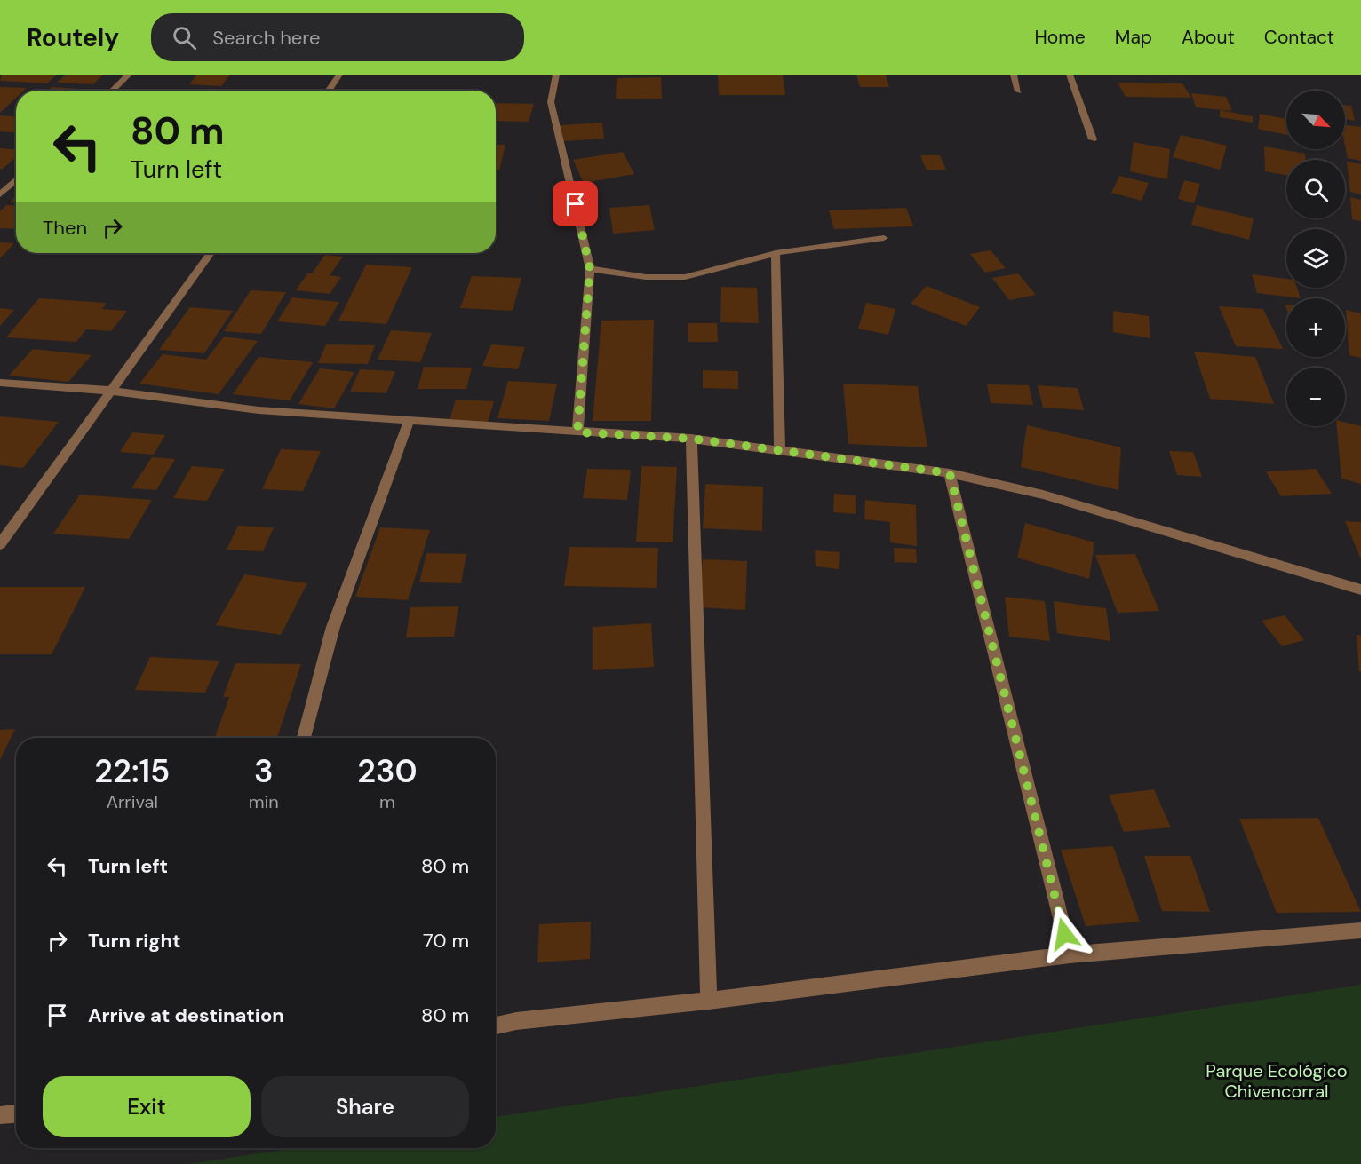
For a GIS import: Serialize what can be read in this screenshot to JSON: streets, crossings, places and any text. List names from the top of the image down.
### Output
{
  "parks": ["Parque Ecológico Chivencorral"],
  "north": "bottom right",
  "page": {
    "header": "Routely",
    "search": "Search here",
    "nav": [
      "Home",
      "Map",
      "About",
      "Contact"
    ],
    "map_buttons": ["+", "−"],
    "turn": ["80 m", "Turn left"],
    "then": "Then",
    "eta": [
      "22:15",
      "Arrival",
      "3",
      "min",
      "230",
      "m"
    ],
    "list": [
      {
        "name": "Turn left",
        "value": "80 m"
      },
      {
        "name": "Turn right",
        "value": "70 m"
      },
      {
        "name": "Arrive at destination",
        "value": "80 m"
      }
    ],
    "buttons": ["Exit", "Share"]
  }
}
